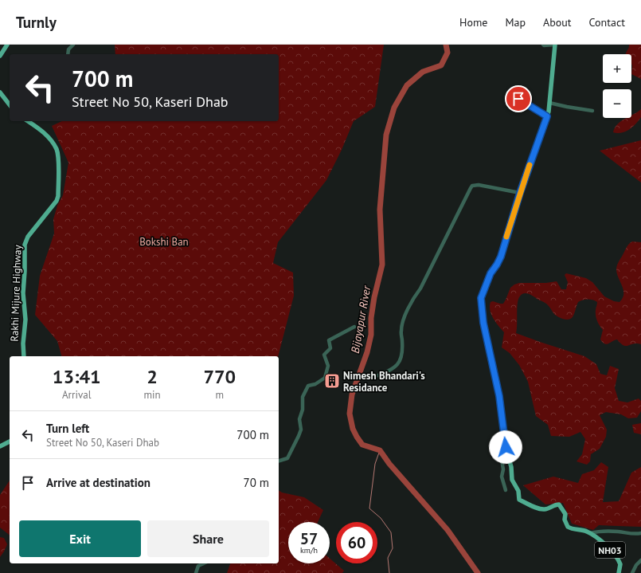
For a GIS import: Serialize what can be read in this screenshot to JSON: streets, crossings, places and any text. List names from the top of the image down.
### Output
{
  "streets": {
    "main road": ["Rakhi Mijure Highway", "NH03"]
  },
  "water": ["Bijayapur River"],
  "parks": ["Bokshi Ban"],
  "places": {
    "building": ["Nimesh Bhandari's Residance"]
  },
  "page": {
    "header": "Turnly",
    "nav": [
      "Home",
      "Map",
      "About",
      "Contact"
    ],
    "map_buttons": ["+", "−"],
    "turn": ["700 m", "Street No 50, Kaseri Dhab"],
    "eta": [
      "13:41",
      "Arrival",
      "2",
      "min",
      "770",
      "m"
    ],
    "list": [
      {
        "name": "Turn left",
        "note": "Street No 50, Kaseri Dhab",
        "value": "700 m"
      },
      {
        "name": "Arrive at destination",
        "value": "70 m"
      }
    ],
    "buttons": ["Exit", "Share"],
    "speed": "57 km/h",
    "limit": "60"
  }
}
